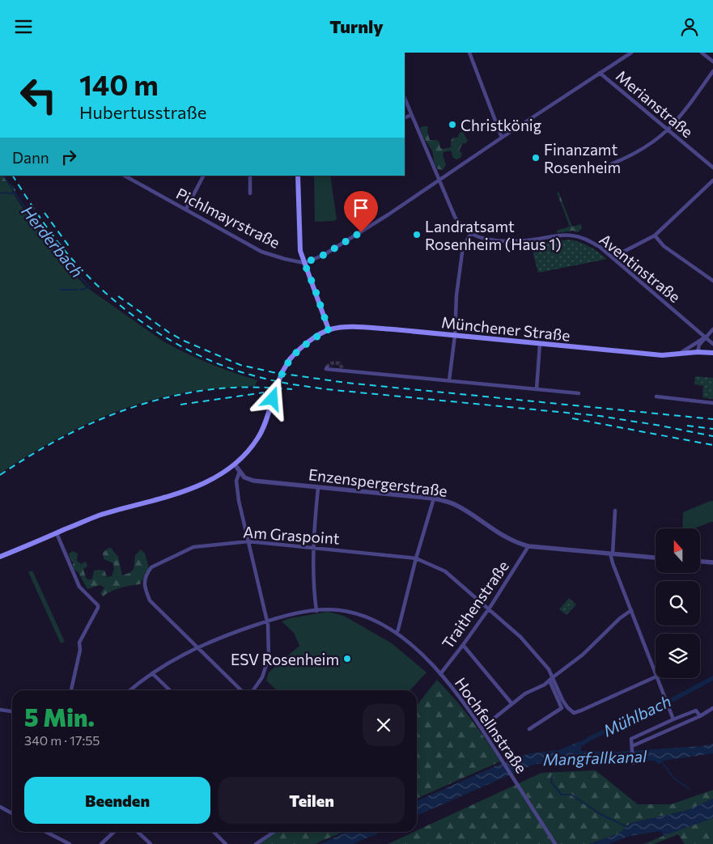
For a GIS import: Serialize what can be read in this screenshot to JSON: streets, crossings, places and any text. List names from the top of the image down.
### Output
{
  "streets": {
    "main road": ["Münchener Straße"],
    "street": [
      "Merianstraße",
      "Pichlmayrstraße",
      "Aventinstraße",
      "Enzenspergerstraße",
      "Am Graspoint",
      "Traithenstraße",
      "Hochfellnstraße"
    ]
  },
  "crossings": [
    ["Aventinstraße", "Münchener Straße"],
    ["Enzenspergerstraße", "Traithenstraße"],
    ["Am Graspoint", "Traithenstraße"],
    ["Am Graspoint", "Hochfellnstraße"],
    ["Traithenstraße", "Hochfellnstraße"]
  ],
  "water": ["Herderbach", "Mühlbach", "Mangfallkanal"],
  "places": [
    "Christkönig",
    "Finanzamt Rosenheim",
    "Landratsamt Rosenheim (Haus 1)",
    "ESV Rosenheim"
  ],
  "north": "top",
  "page": {
    "header": "Turnly",
    "turn": ["140 m", "Hubertusstraße"],
    "then": "Dann",
    "heading": ["5 Min.", "340 m · 17:55"],
    "buttons": ["Beenden", "Teilen"]
  }
}
